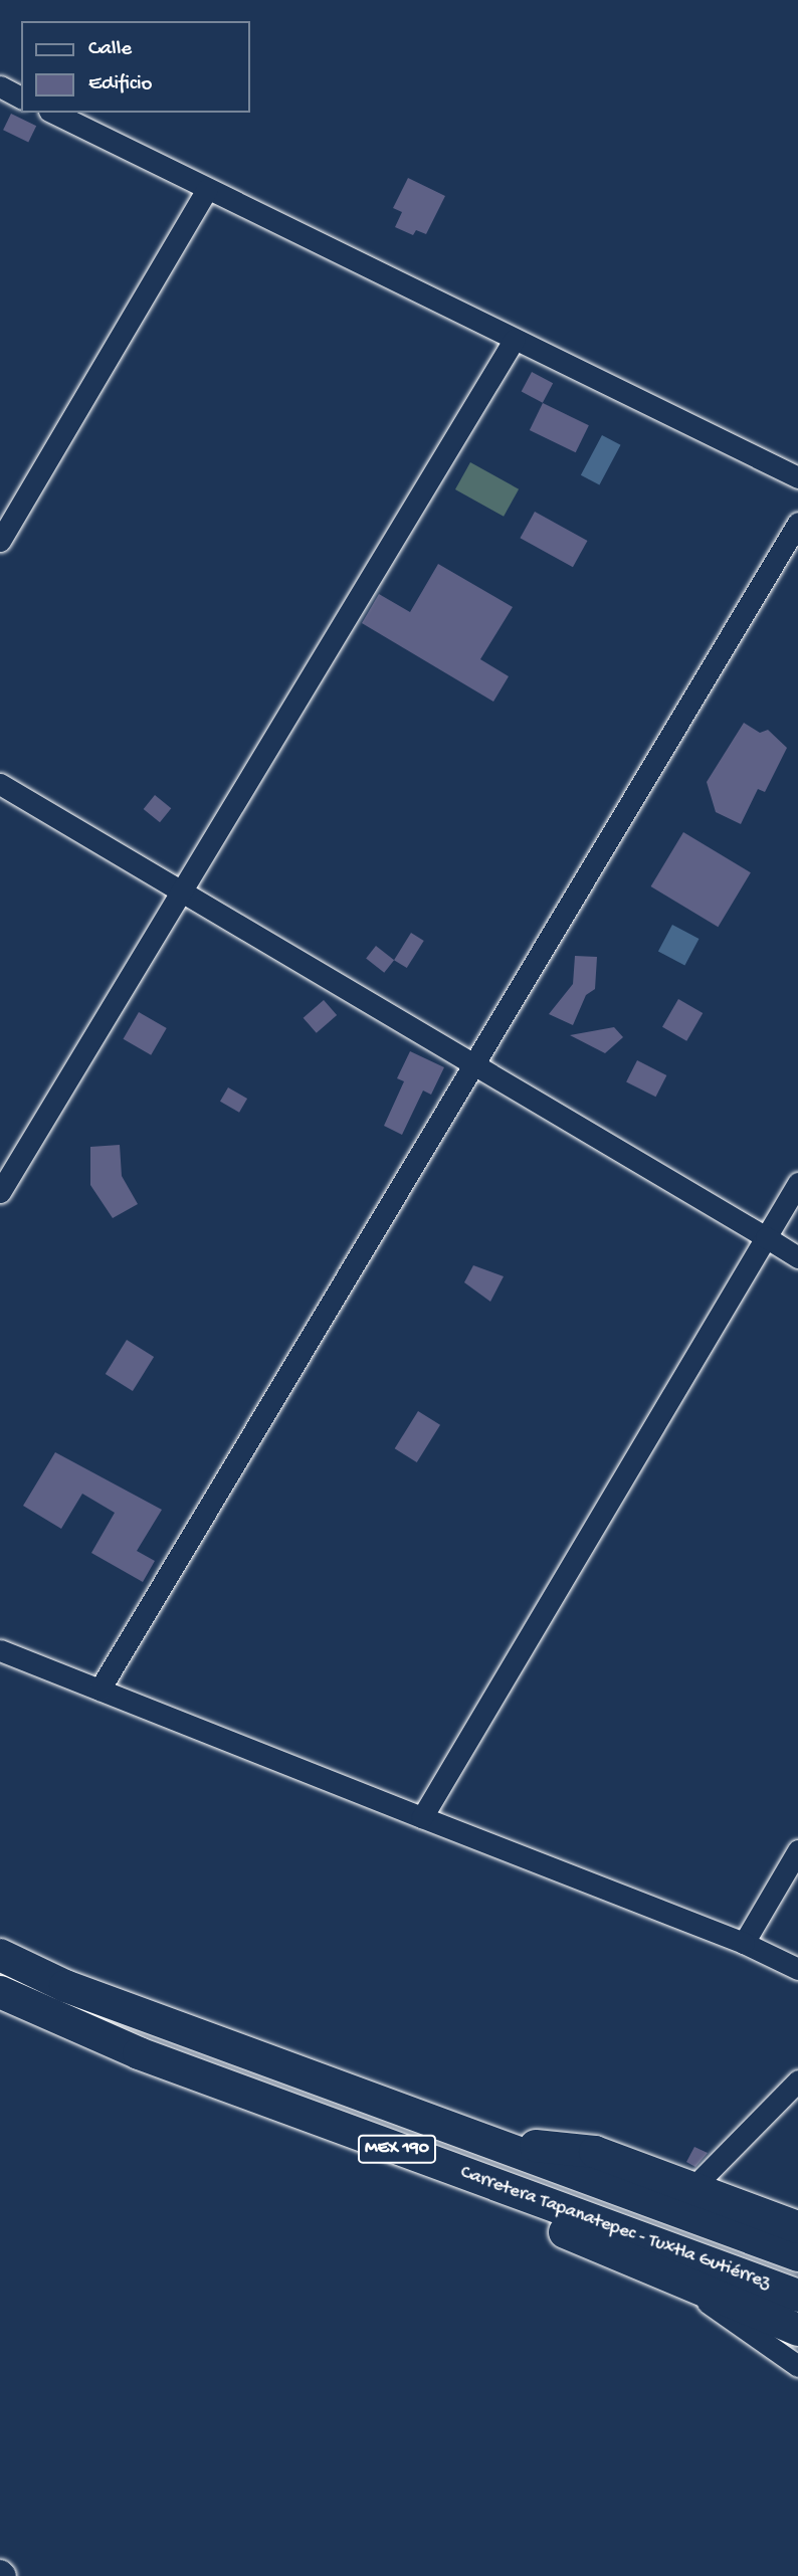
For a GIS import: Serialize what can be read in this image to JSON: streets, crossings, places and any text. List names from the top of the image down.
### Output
{
  "streets": {
    "highway": ["MEX 190", "Carretera Tapanatepec - Tuxtla Gutiérrez"]
  },
  "legend": ["Calle", "Edificio"]
}
